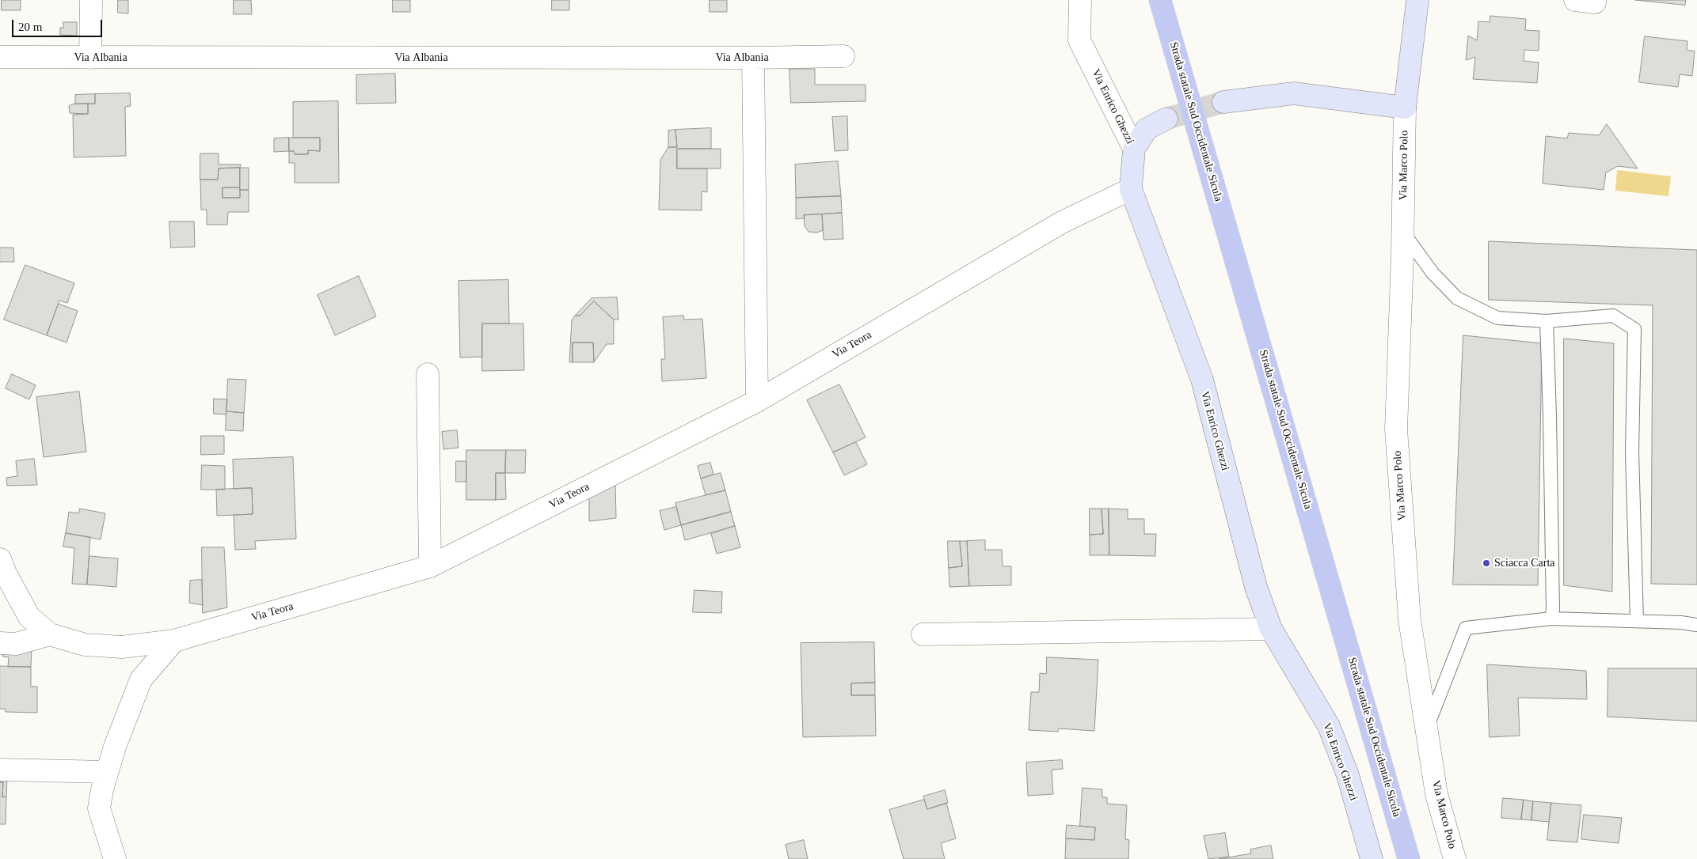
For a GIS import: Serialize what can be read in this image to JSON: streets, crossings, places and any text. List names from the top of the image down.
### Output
{
  "streets": {
    "main road": ["Strada statale Sud Occidentale Sicula"],
    "street": [
      "Via Albania",
      "Via Enrico Ghezzi",
      "Via Marco Polo",
      "Via Teora"
    ]
  },
  "crossings": [
    ["Via Enrico Ghezzi", "Via Teora"]
  ],
  "places": ["Sciacca Carta"],
  "scale_bar": "20 m"
}
